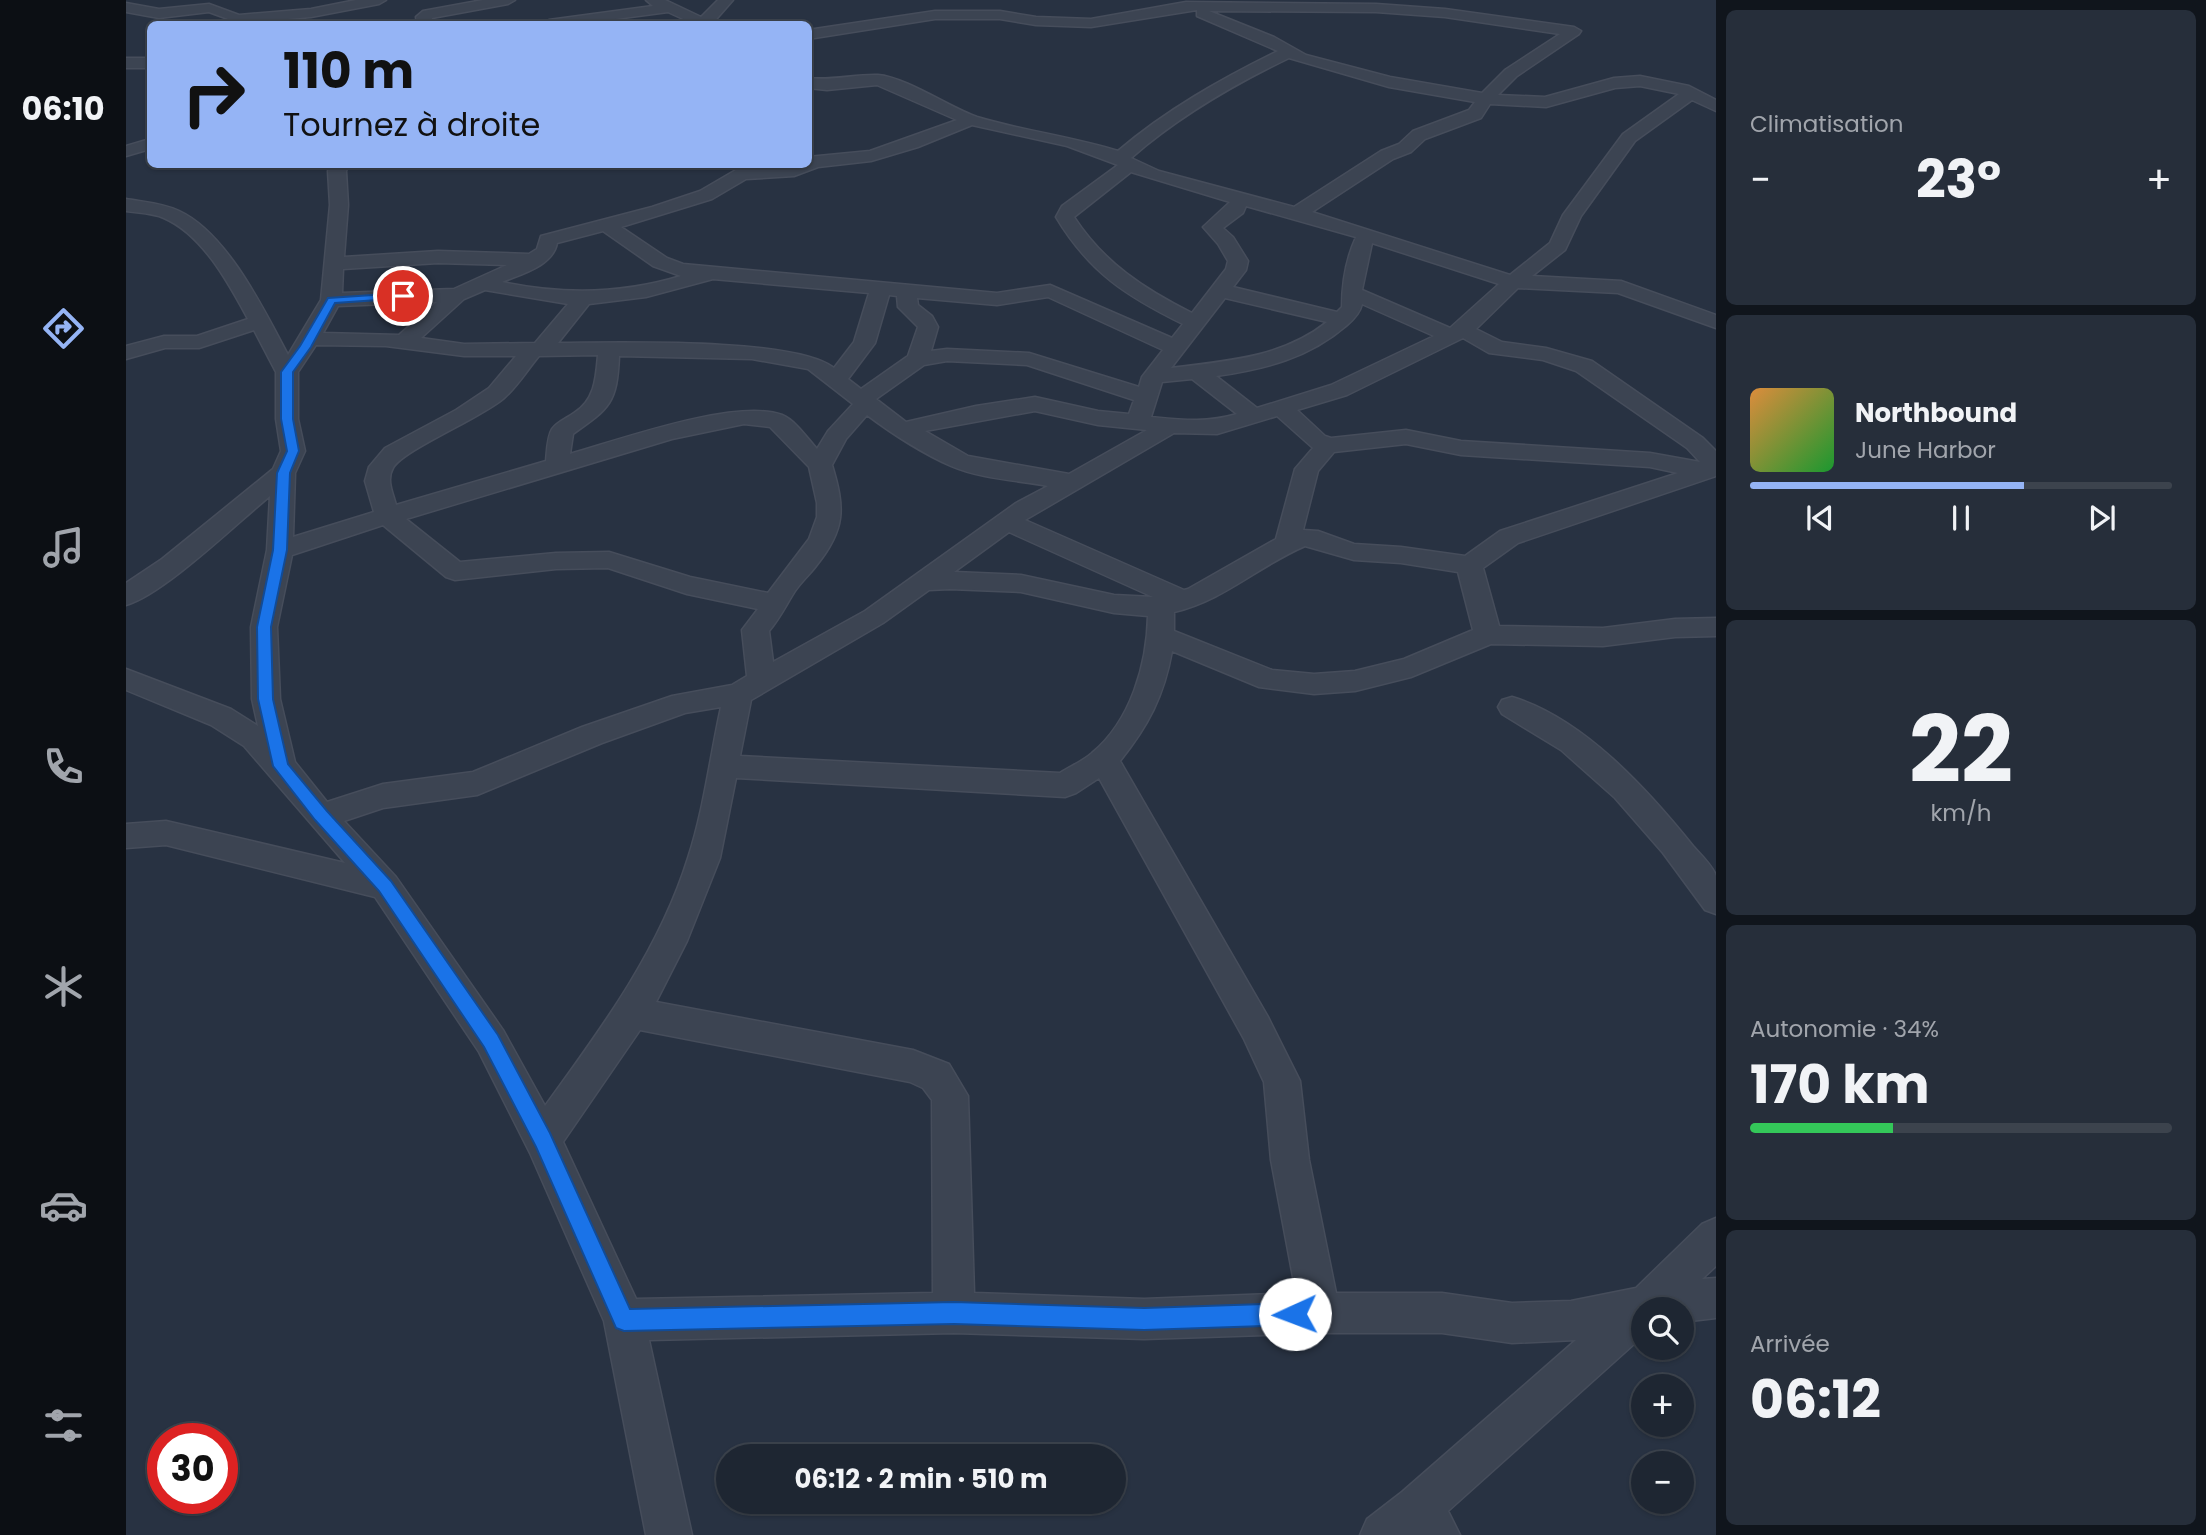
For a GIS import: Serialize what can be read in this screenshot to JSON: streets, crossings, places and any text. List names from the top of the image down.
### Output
{
  "page": {
    "tabs": "06:10",
    "tile": [
      "Climatisation",
      ["22", "km/h"],
      ["Autonomie · 34%", "170 km"],
      ["Arrivée", "06:12"]
    ],
    "turn": ["110 m", "Tournez à droite"],
    "heat": ["−", "23°", "+"],
    "song": ["Northbound", "June Harbor"],
    "map_buttons": ["+", "−"],
    "limit": "30",
    "trip": "06:12 · 2 min · 510 m"
  }
}
